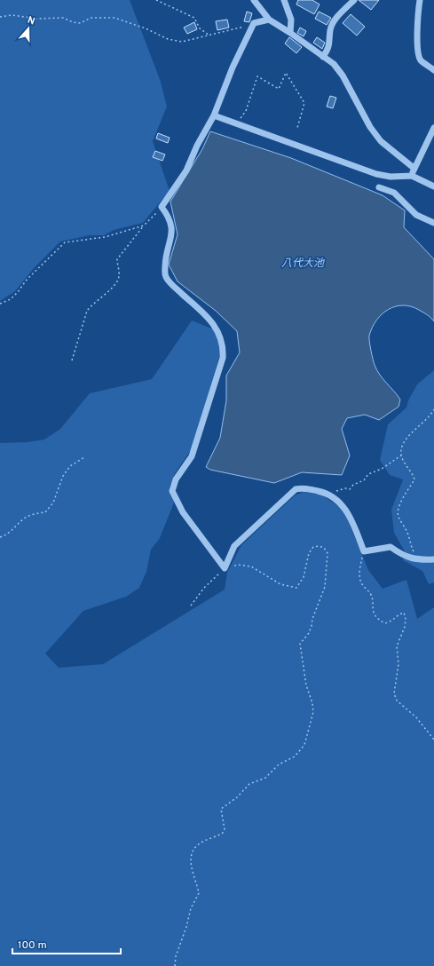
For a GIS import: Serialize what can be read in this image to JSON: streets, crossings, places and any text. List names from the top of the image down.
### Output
{
  "water": ["八代大池"],
  "scale_bar": "100 m",
  "north": "top"
}
